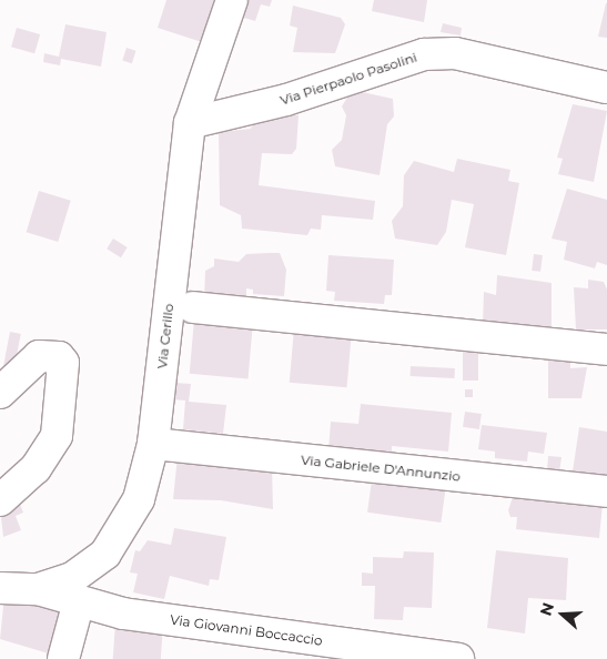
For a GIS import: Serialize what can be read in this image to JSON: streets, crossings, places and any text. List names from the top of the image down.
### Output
{
  "streets": {
    "street": [
      "Via Pierpaolo Pasolini",
      "Via Cerillo",
      "Via Gabriele D'Annunzio",
      "Via Giovanni Boccaccio"
    ]
  },
  "crossings": [
    ["Via Pierpaolo Pasolini", "Via Cerillo"],
    ["Via Cerillo", "Via Gabriele D'Annunzio"],
    ["Via Cerillo", "Via Giovanni Boccaccio"]
  ],
  "north": "left"
}
